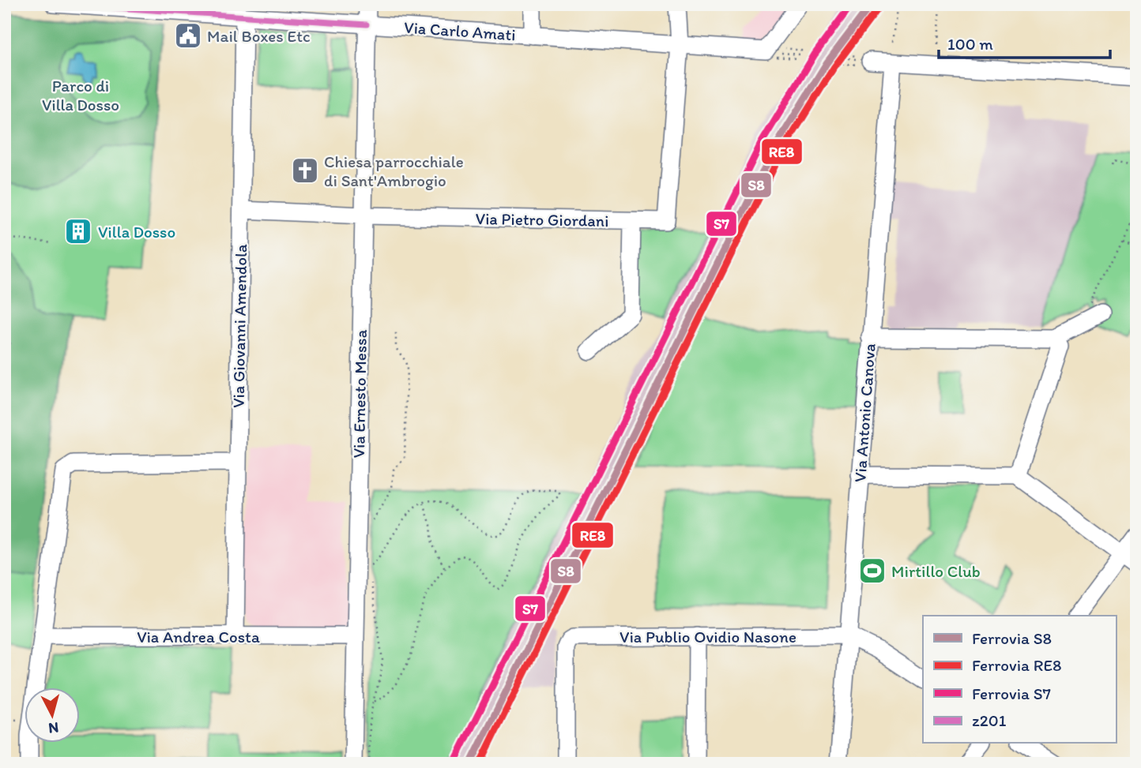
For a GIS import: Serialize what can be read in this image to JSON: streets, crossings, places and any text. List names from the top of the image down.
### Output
{
  "streets": {
    "street": [
      "Via Carlo Amati",
      "Via Pietro Giordani",
      "Via Giovanni Amendola",
      "Via Ernesto Messa",
      "Via Antonio Canova",
      "Via Andrea Costa",
      "Via Publio Ovidio Nasone"
    ]
  },
  "crossings": [
    ["Via Carlo Amati", "Via Pietro Giordani"],
    ["Via Carlo Amati", "Via Giovanni Amendola"],
    ["Via Carlo Amati", "Via Ernesto Messa"],
    ["Via Pietro Giordani", "Via Giovanni Amendola"],
    ["Via Pietro Giordani", "Via Ernesto Messa"],
    ["Via Giovanni Amendola", "Via Andrea Costa"],
    ["Via Ernesto Messa", "Via Andrea Costa"],
    ["Via Antonio Canova", "Via Publio Ovidio Nasone"]
  ],
  "parks": ["Parco di Villa Dosso"],
  "places": {
    "public building": ["Mail Boxes Etc"],
    "church": ["Chiesa parrocchiale di Sant'Ambrogio"],
    "building": ["Villa Dosso"],
    "sports": ["Mirtillo Club"]
  },
  "lines": [
    "rail line S8",
    "rail line S7",
    "transit line z201",
    "rail line RE8"
  ],
  "legend": [
    "Ferrovia S8",
    "Ferrovia RE8",
    "Ferrovia S7",
    "z201"
  ],
  "scale_bar": "100 m",
  "north": "bottom"
}
